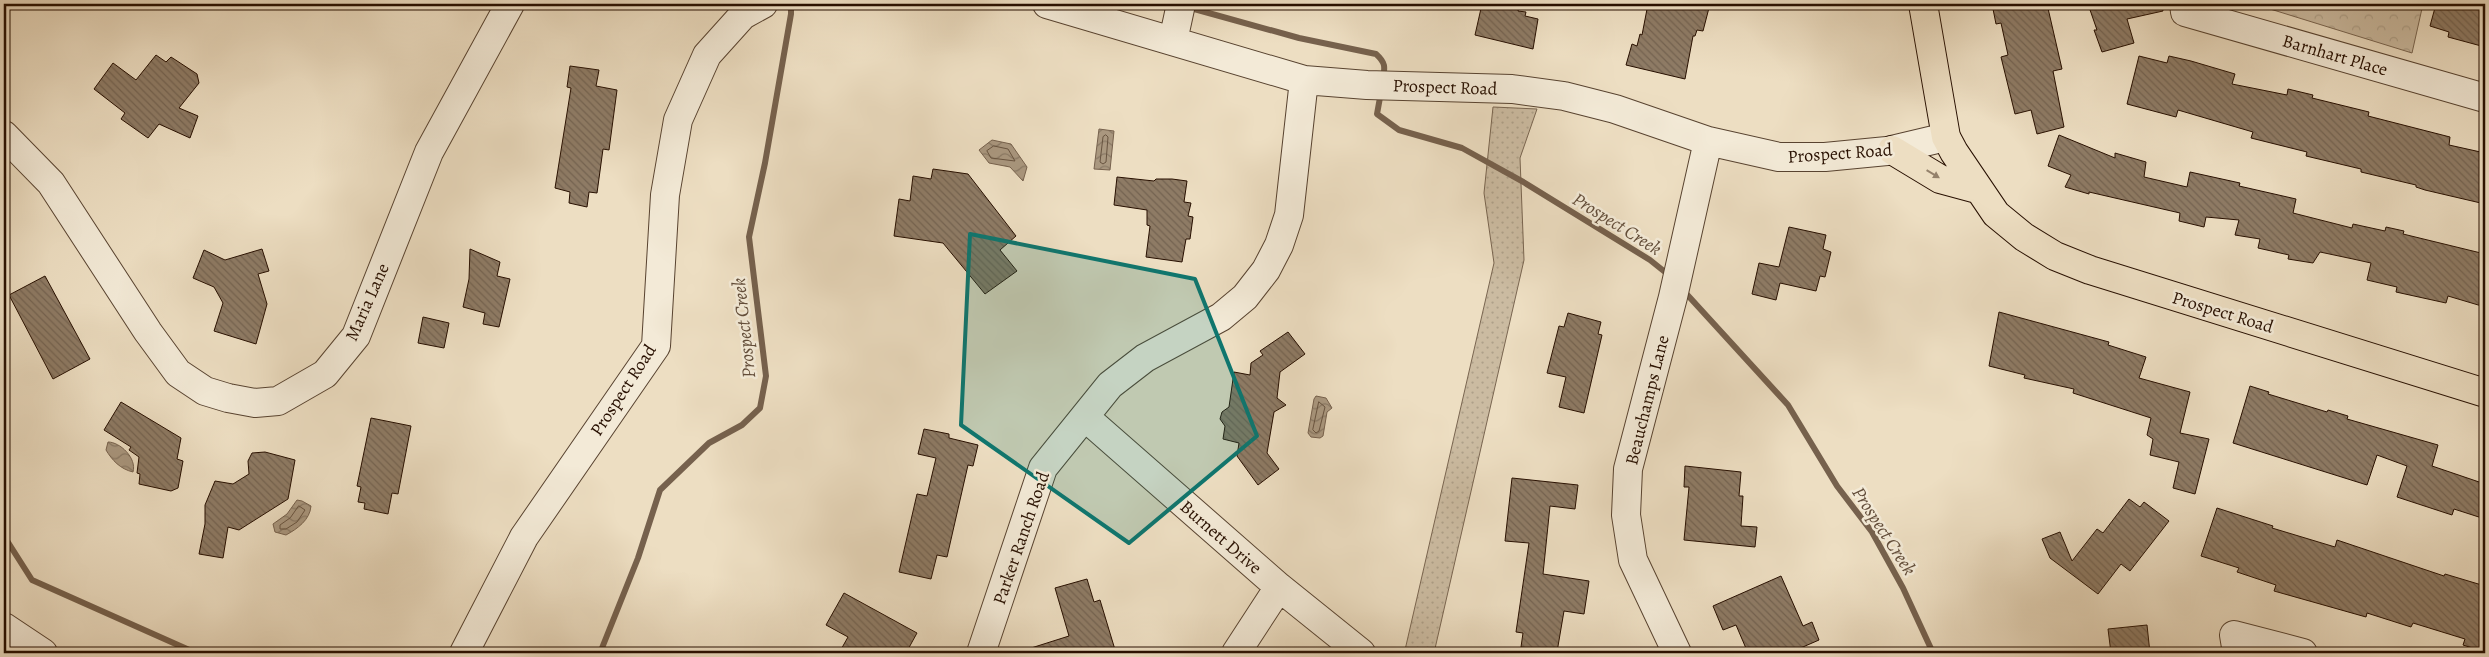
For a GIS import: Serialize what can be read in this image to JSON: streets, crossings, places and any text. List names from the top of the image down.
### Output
{
  "streets": {
    "main road": ["Prospect Road"],
    "street": [
      "Barnhart Place",
      "Maria Lane",
      "Beauchamps Lane",
      "Burnett Drive",
      "Parker Ranch Road"
    ]
  },
  "crossings": [
    ["Prospect Road", "Beauchamps Lane"],
    ["Prospect Road", "Parker Ranch Road"],
    ["Burnett Drive", "Parker Ranch Road"]
  ],
  "water": ["Prospect Creek"]
}
